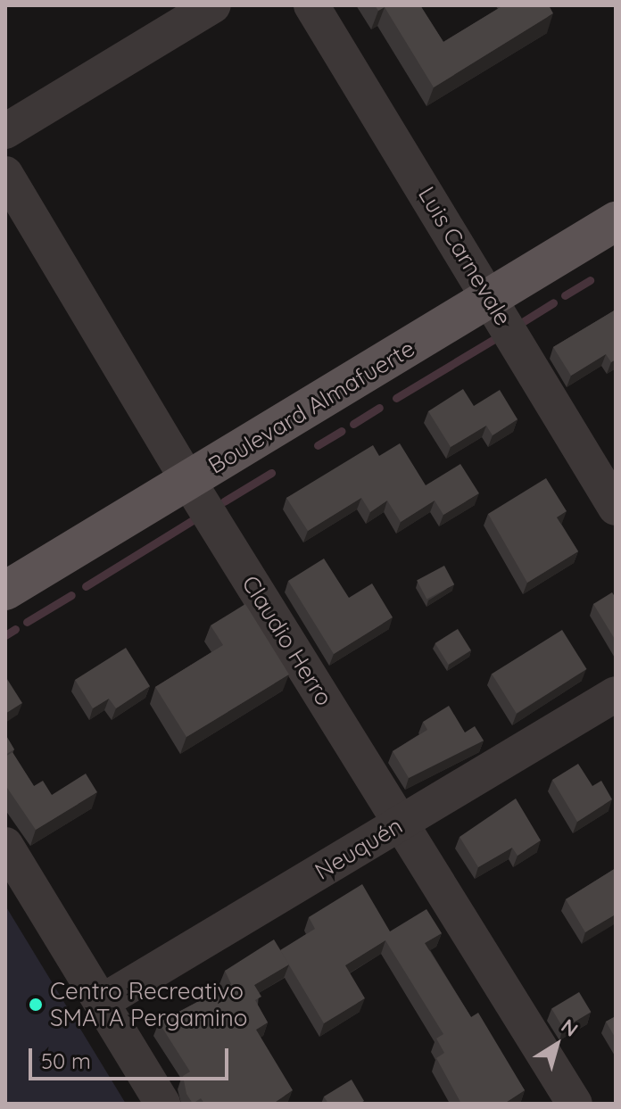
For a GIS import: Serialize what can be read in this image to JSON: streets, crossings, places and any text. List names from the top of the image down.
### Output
{
  "streets": {
    "main road": ["Boulevard Almafuerte"],
    "street": ["Luis Carnevale", "Claudio Herro", "Neuquén"]
  },
  "crossings": [
    ["Luis Carnevale", "Boulevard Almafuerte"],
    ["Boulevard Almafuerte", "Claudio Herro"],
    ["Claudio Herro", "Neuquén"]
  ],
  "places": ["Centro Recreativo SMATA Pergamino"],
  "scale_bar": "50 m",
  "north": "top right"
}
